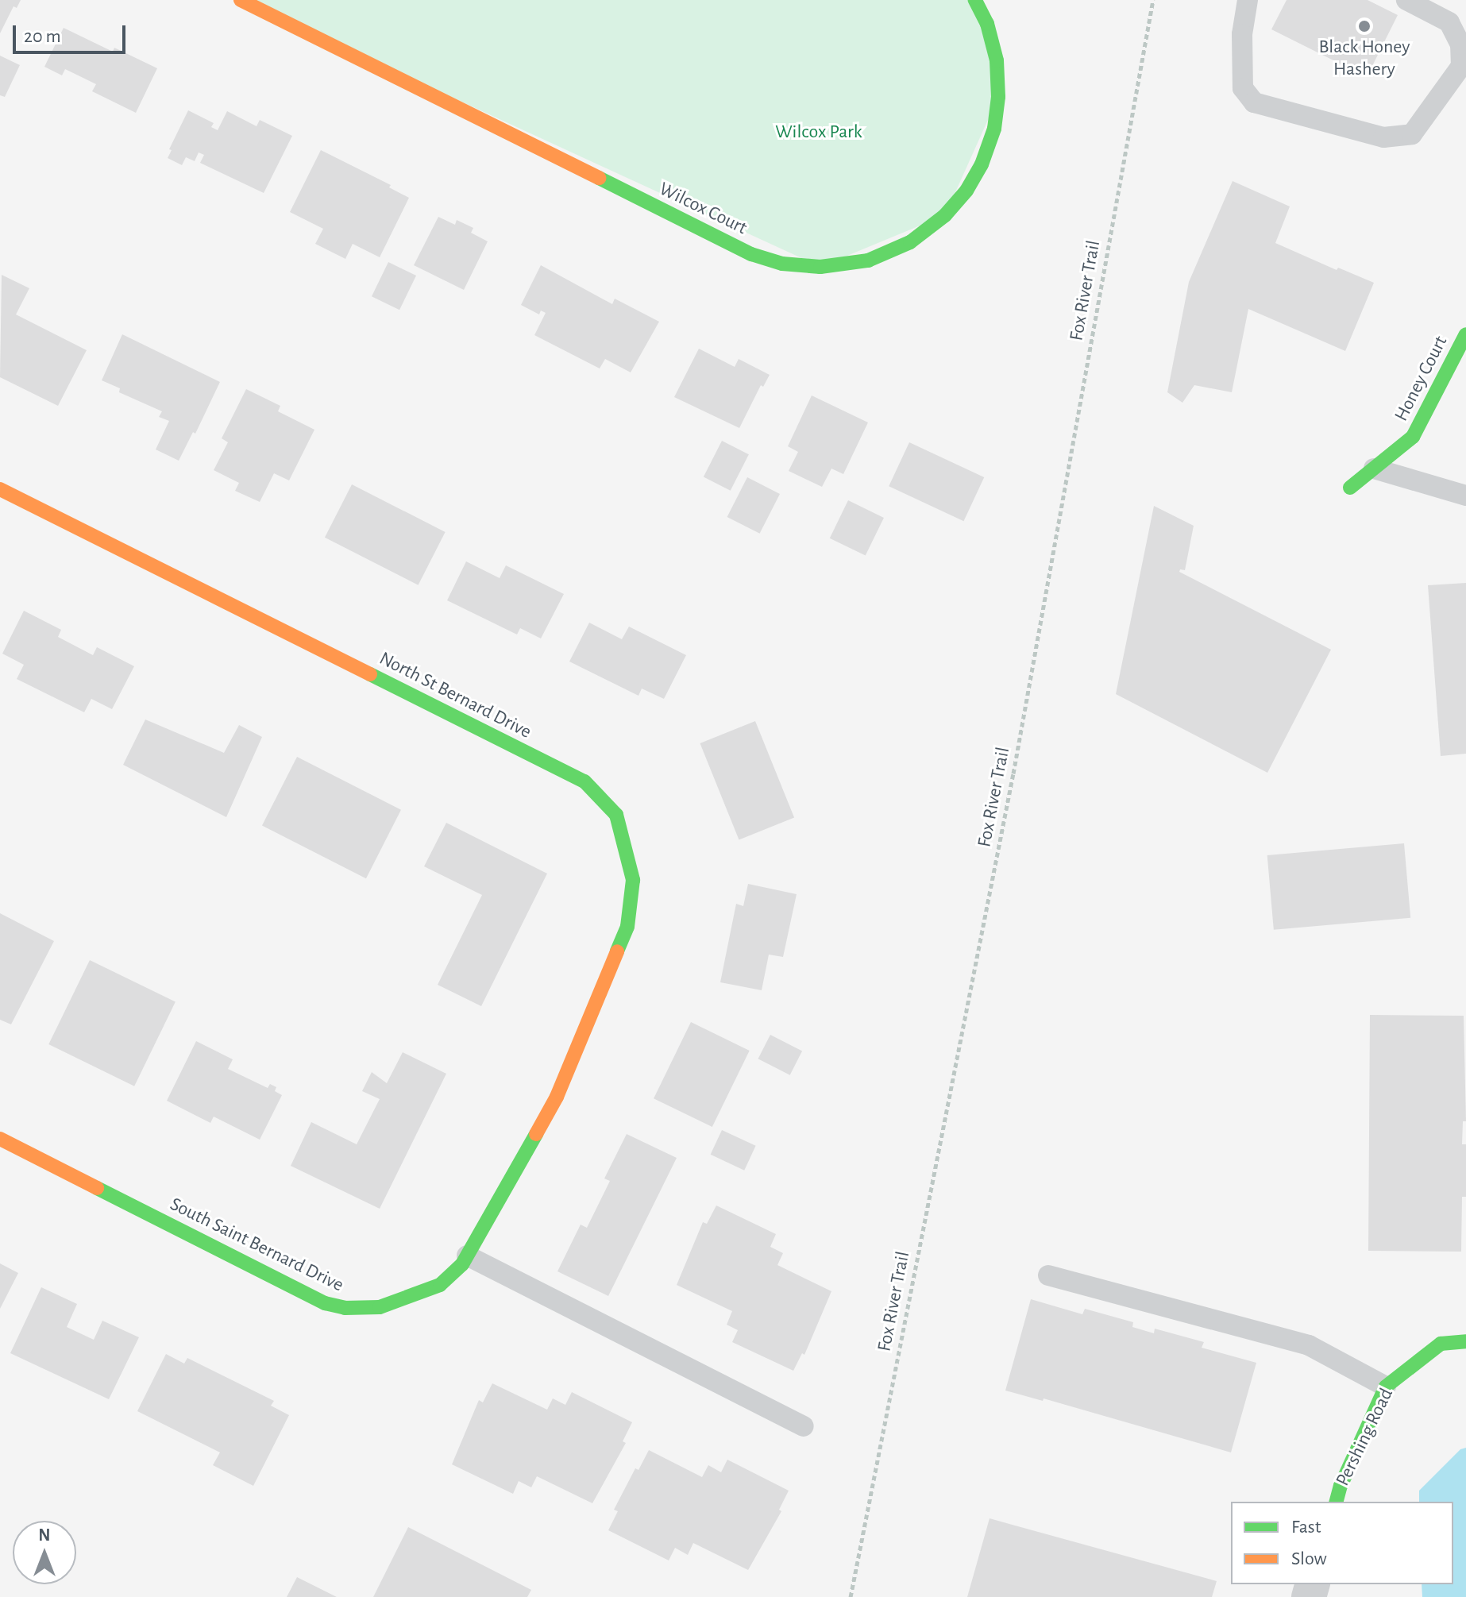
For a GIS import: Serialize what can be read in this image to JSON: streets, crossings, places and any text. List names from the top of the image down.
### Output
{
  "streets": {
    "street": [
      "Wilcox Court",
      "Honey Court",
      "North St Bernard Drive",
      "South Saint Bernard Drive",
      "Pershing Road"
    ],
    "path": ["Fox River Trail"]
  },
  "crossings": [
    ["North St Bernard Drive", "South Saint Bernard Drive"]
  ],
  "parks": ["Wilcox Park"],
  "places": ["Black Honey Hashery"],
  "legend": ["Fast", "Slow"],
  "scale_bar": "20 m",
  "north": "top"
}
